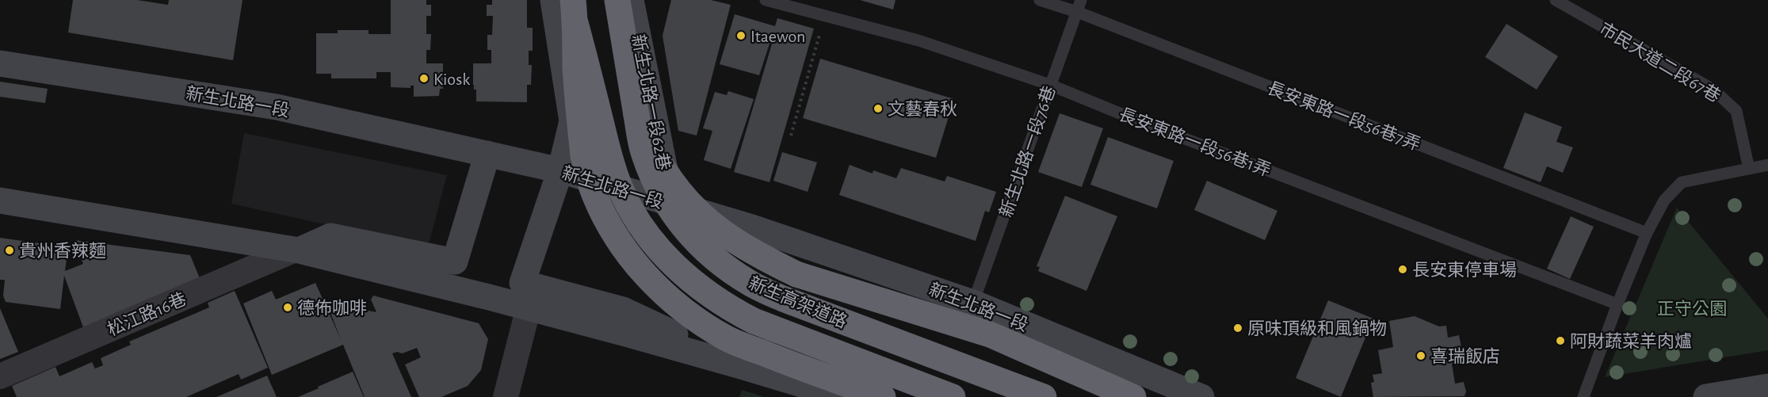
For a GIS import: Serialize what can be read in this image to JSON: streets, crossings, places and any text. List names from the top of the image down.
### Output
{
  "streets": {
    "highway": ["新生高架道路"],
    "street": ["新生北路一段", "新生北路一段62巷", "松江路16巷"],
    "lane": [
      "市民大道二段67巷",
      "長安東路一段56巷7弄",
      "長安東路一段56巷1弄",
      "新生北路一段76巷"
    ]
  },
  "crossings": [
    ["新生北路一段", "新生北路一段62巷"],
    ["新生北路一段", "新生北路一段76巷"],
    ["長安東路一段56巷7弄", "新生北路一段76巷"],
    ["長安東路一段56巷1弄", "新生北路一段76巷"]
  ],
  "parks": ["正守公園"],
  "places": [
    "Itaewon",
    "Kiosk",
    "文藝春秋",
    "貴州香辣麵",
    "長安東停車場",
    "德佈咖啡",
    "原味頂級和風鍋物",
    "阿財蔬菜羊肉爐",
    "喜瑞飯店"
  ]
}
